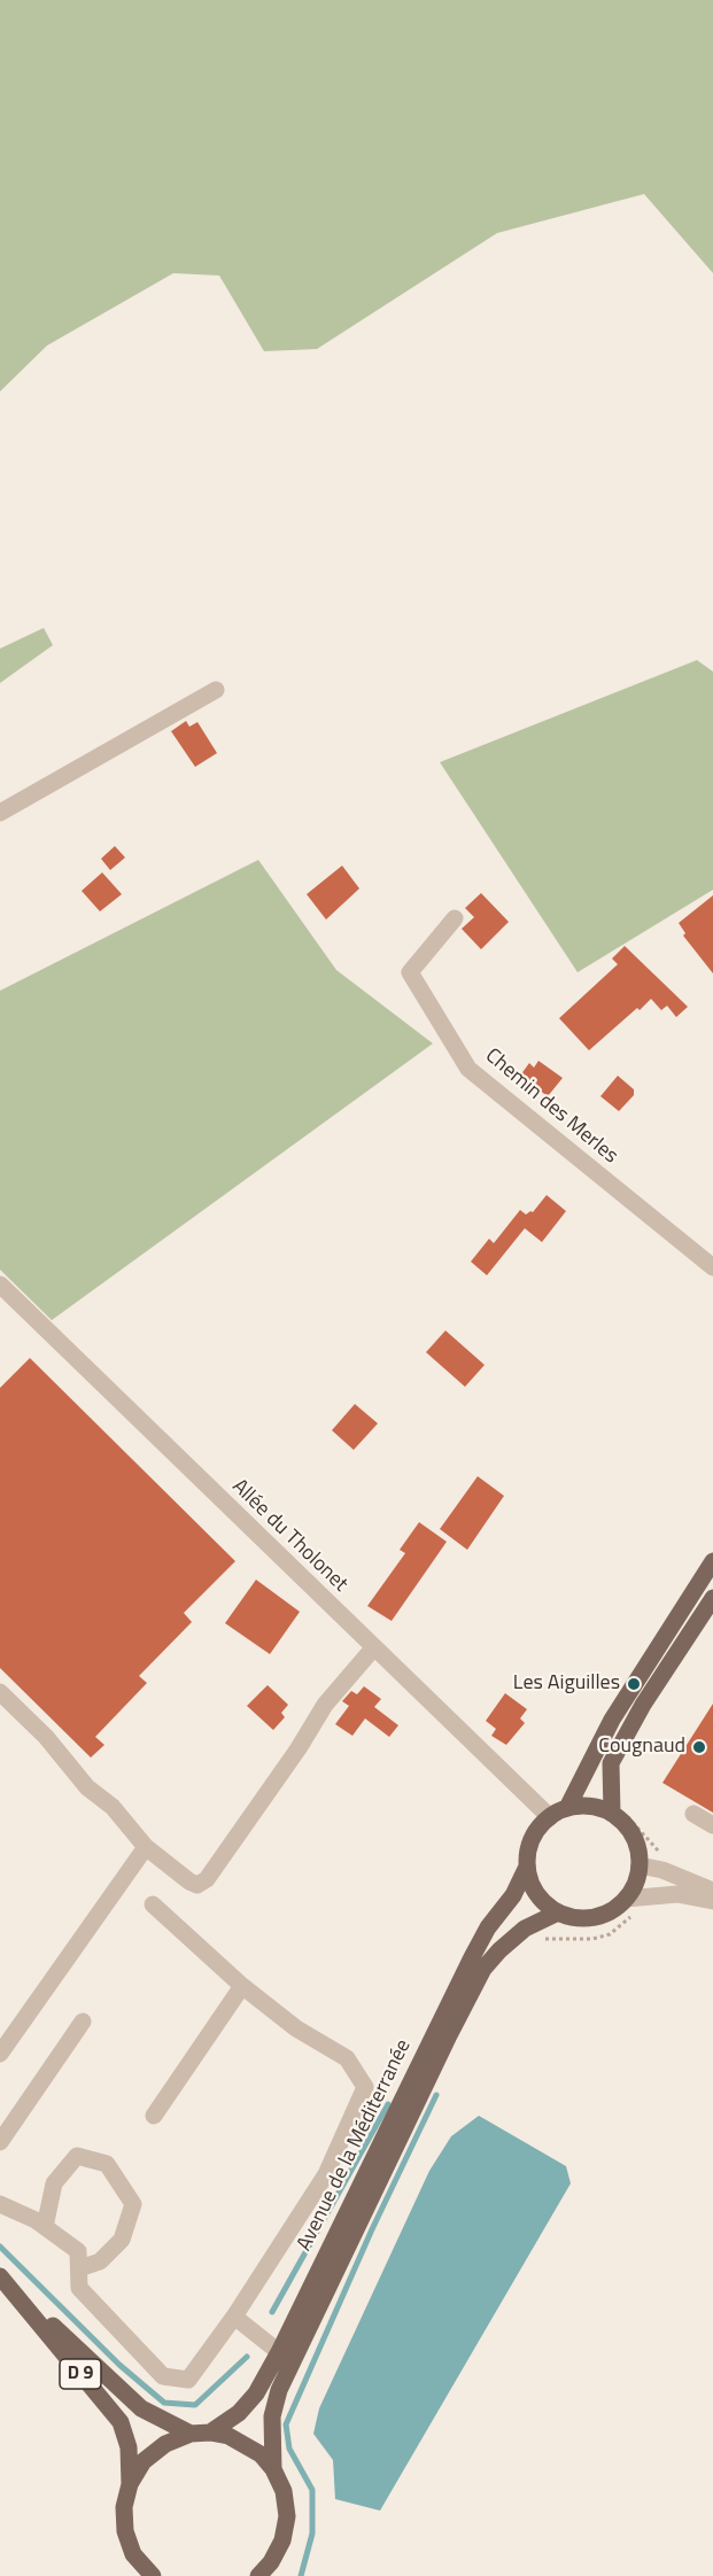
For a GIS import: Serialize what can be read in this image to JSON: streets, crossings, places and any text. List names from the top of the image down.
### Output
{
  "streets": {
    "main road": ["Avenue de la Méditerranée", "D 9"],
    "street": ["Chemin des Merles", "Allée du Tholonet"]
  },
  "crossings": [
    ["Allée du Tholonet", "Avenue de la Méditerranée"]
  ],
  "places": ["Les Aiguilles", "Cougnaud"]
}
